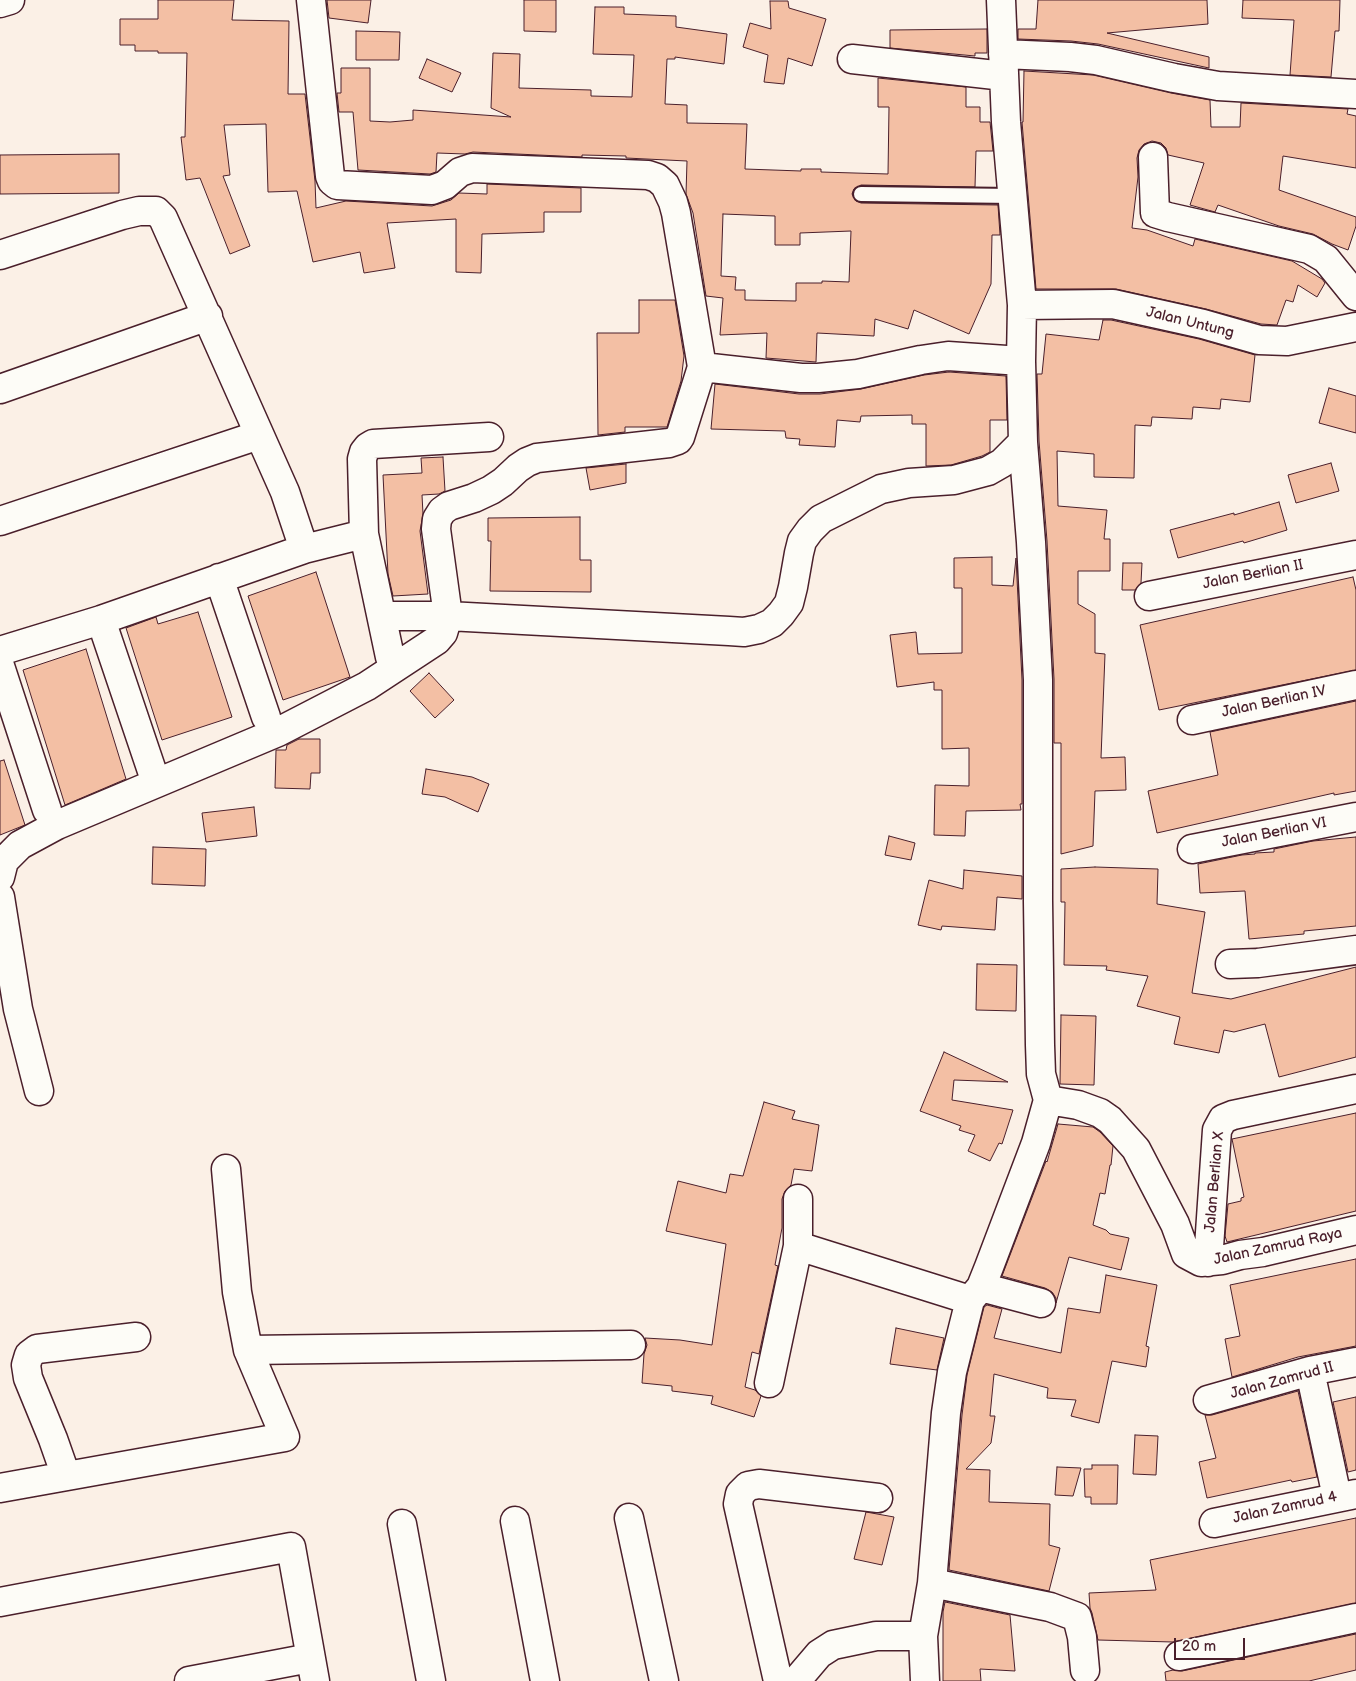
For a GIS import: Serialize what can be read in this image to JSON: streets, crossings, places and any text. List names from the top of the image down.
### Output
{
  "streets": {
    "street": [
      "Jalan Untung",
      "Jalan Berlian II",
      "Jalan Berlian IV",
      "Jalan Berlian VI",
      "Jalan Berlian X",
      "Jalan Zamrud Raya",
      "Jalan Zamrud II",
      "Jalan Zamrud 4"
    ]
  },
  "crossings": [
    ["Jalan Berlian X", "Jalan Zamrud Raya"]
  ],
  "scale_bar": "20 m"
}
